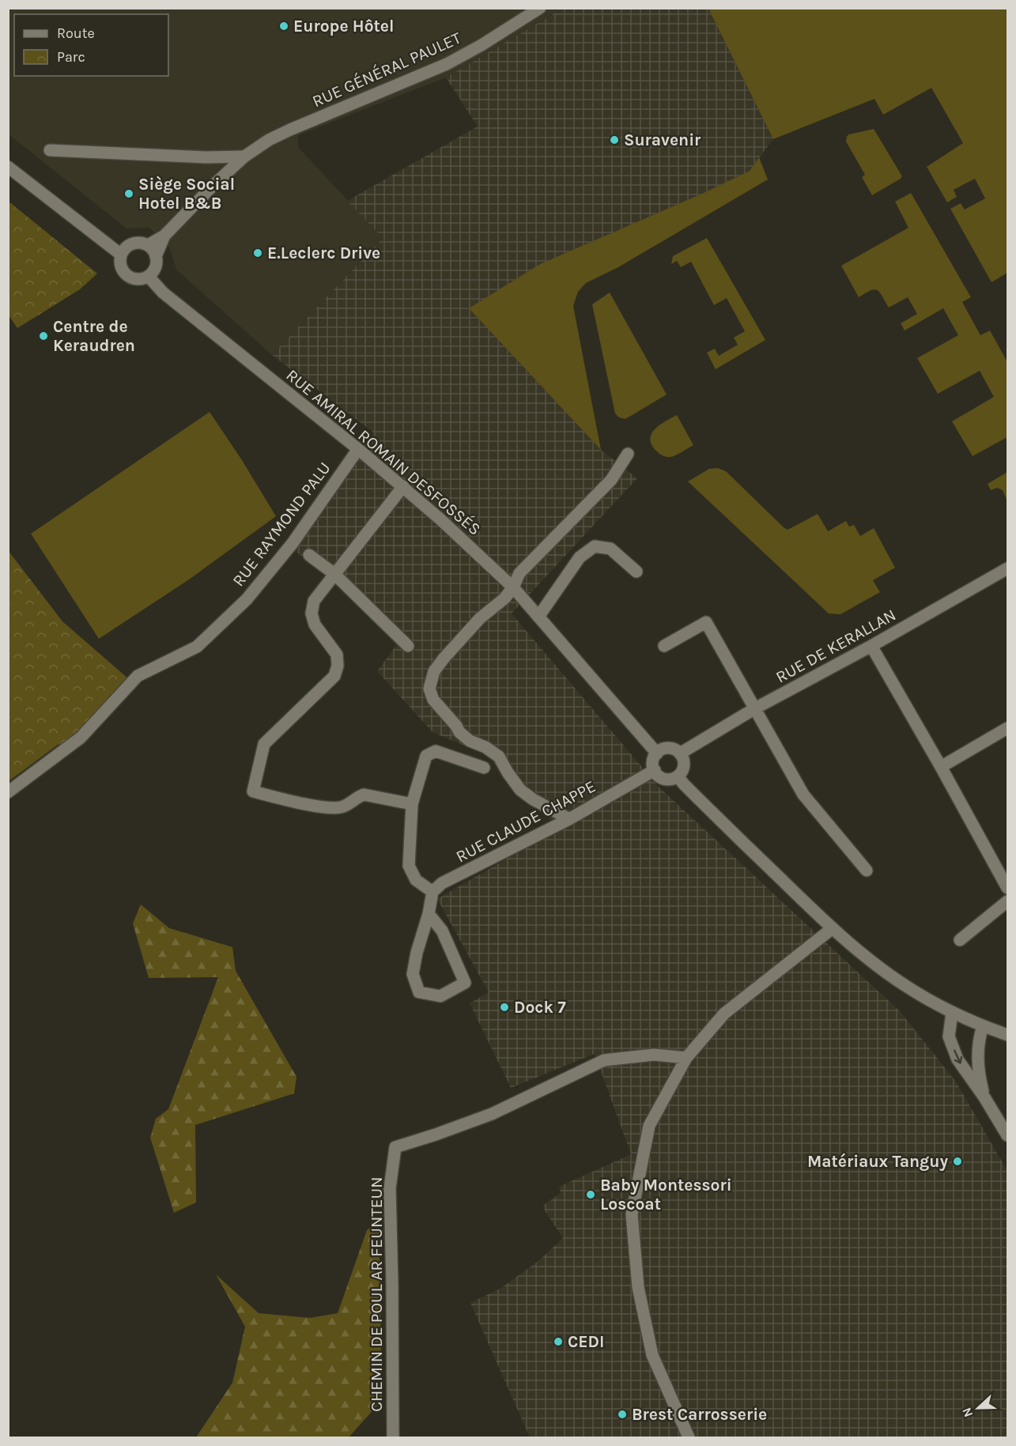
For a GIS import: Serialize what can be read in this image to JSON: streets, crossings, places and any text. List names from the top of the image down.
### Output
{
  "streets": {
    "street": [
      "RUE GÉNÉRAL PAULET",
      "RUE AMIRAL ROMAIN DESFOSSÉS",
      "RUE RAYMOND PALU",
      "RUE DE KERALLAN",
      "RUE CLAUDE CHAPPE",
      "CHEMIN DE POUL AR FEUNTEUN"
    ]
  },
  "crossings": [
    ["RUE GÉNÉRAL PAULET", "RUE AMIRAL ROMAIN DESFOSSÉS"],
    ["RUE AMIRAL ROMAIN DESFOSSÉS", "RUE RAYMOND PALU"],
    ["RUE AMIRAL ROMAIN DESFOSSÉS", "RUE DE KERALLAN"],
    ["RUE AMIRAL ROMAIN DESFOSSÉS", "RUE CLAUDE CHAPPE"],
    ["RUE DE KERALLAN", "RUE CLAUDE CHAPPE"]
  ],
  "places": [
    "Europe Hôtel",
    "Suravenir",
    "Siège Social Hotel B&B",
    "E.Leclerc Drive",
    "Centre de Keraudren",
    "Dock 7",
    "Matériaux Tanguy",
    "Baby Montessori Loscoat",
    "CEDI",
    "Brest Carrosserie"
  ],
  "legend": ["Route", "Parc"],
  "north": "left"
}
